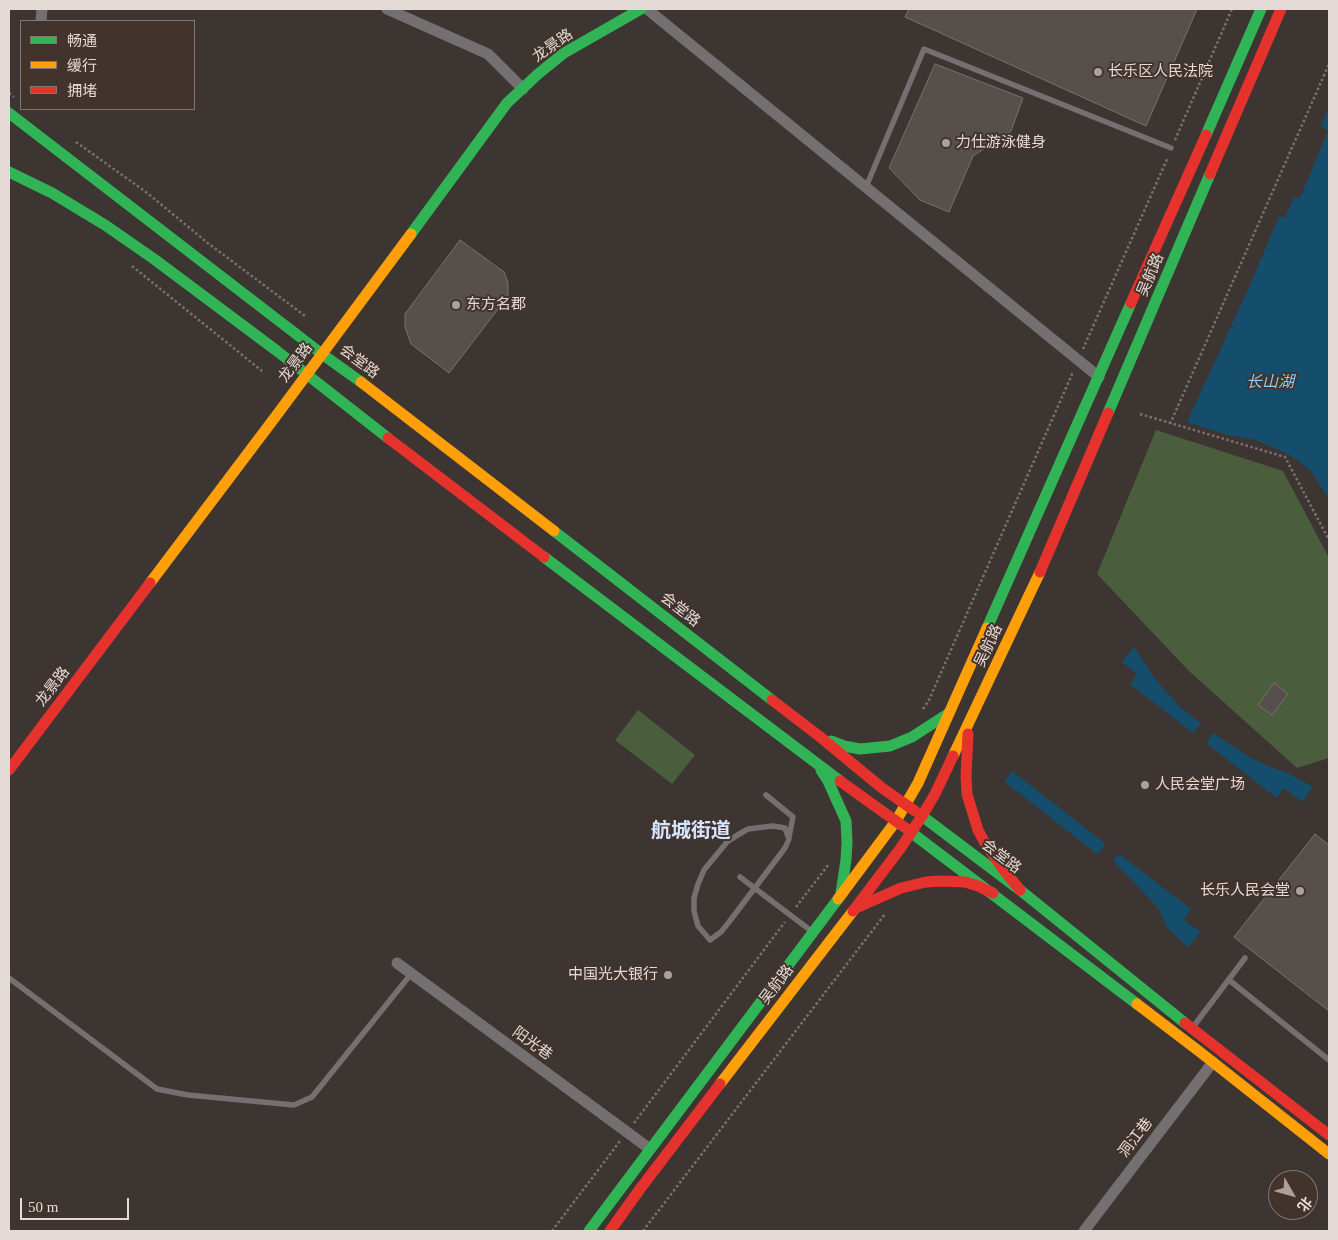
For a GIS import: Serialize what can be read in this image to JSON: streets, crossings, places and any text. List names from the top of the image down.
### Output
{
  "streets": {
    "main road": ["龙景路", "吴航路", "会堂路"],
    "street": ["阳光巷", "洞江巷"]
  },
  "crossings": [
    ["龙景路", "会堂路"],
    ["吴航路", "会堂路"],
    ["吴航路", "阳光巷"]
  ],
  "districts": ["航城街道"],
  "water": ["长山湖"],
  "places": [
    "长乐区人民法院",
    "力仕游泳健身",
    "东方名郡",
    "人民会堂广场",
    "长乐人民会堂",
    "中国光大银行"
  ],
  "legend": ["畅通", "缓行", "拥堵"],
  "scale_bar": "50 m",
  "north": "bottom right"
}
